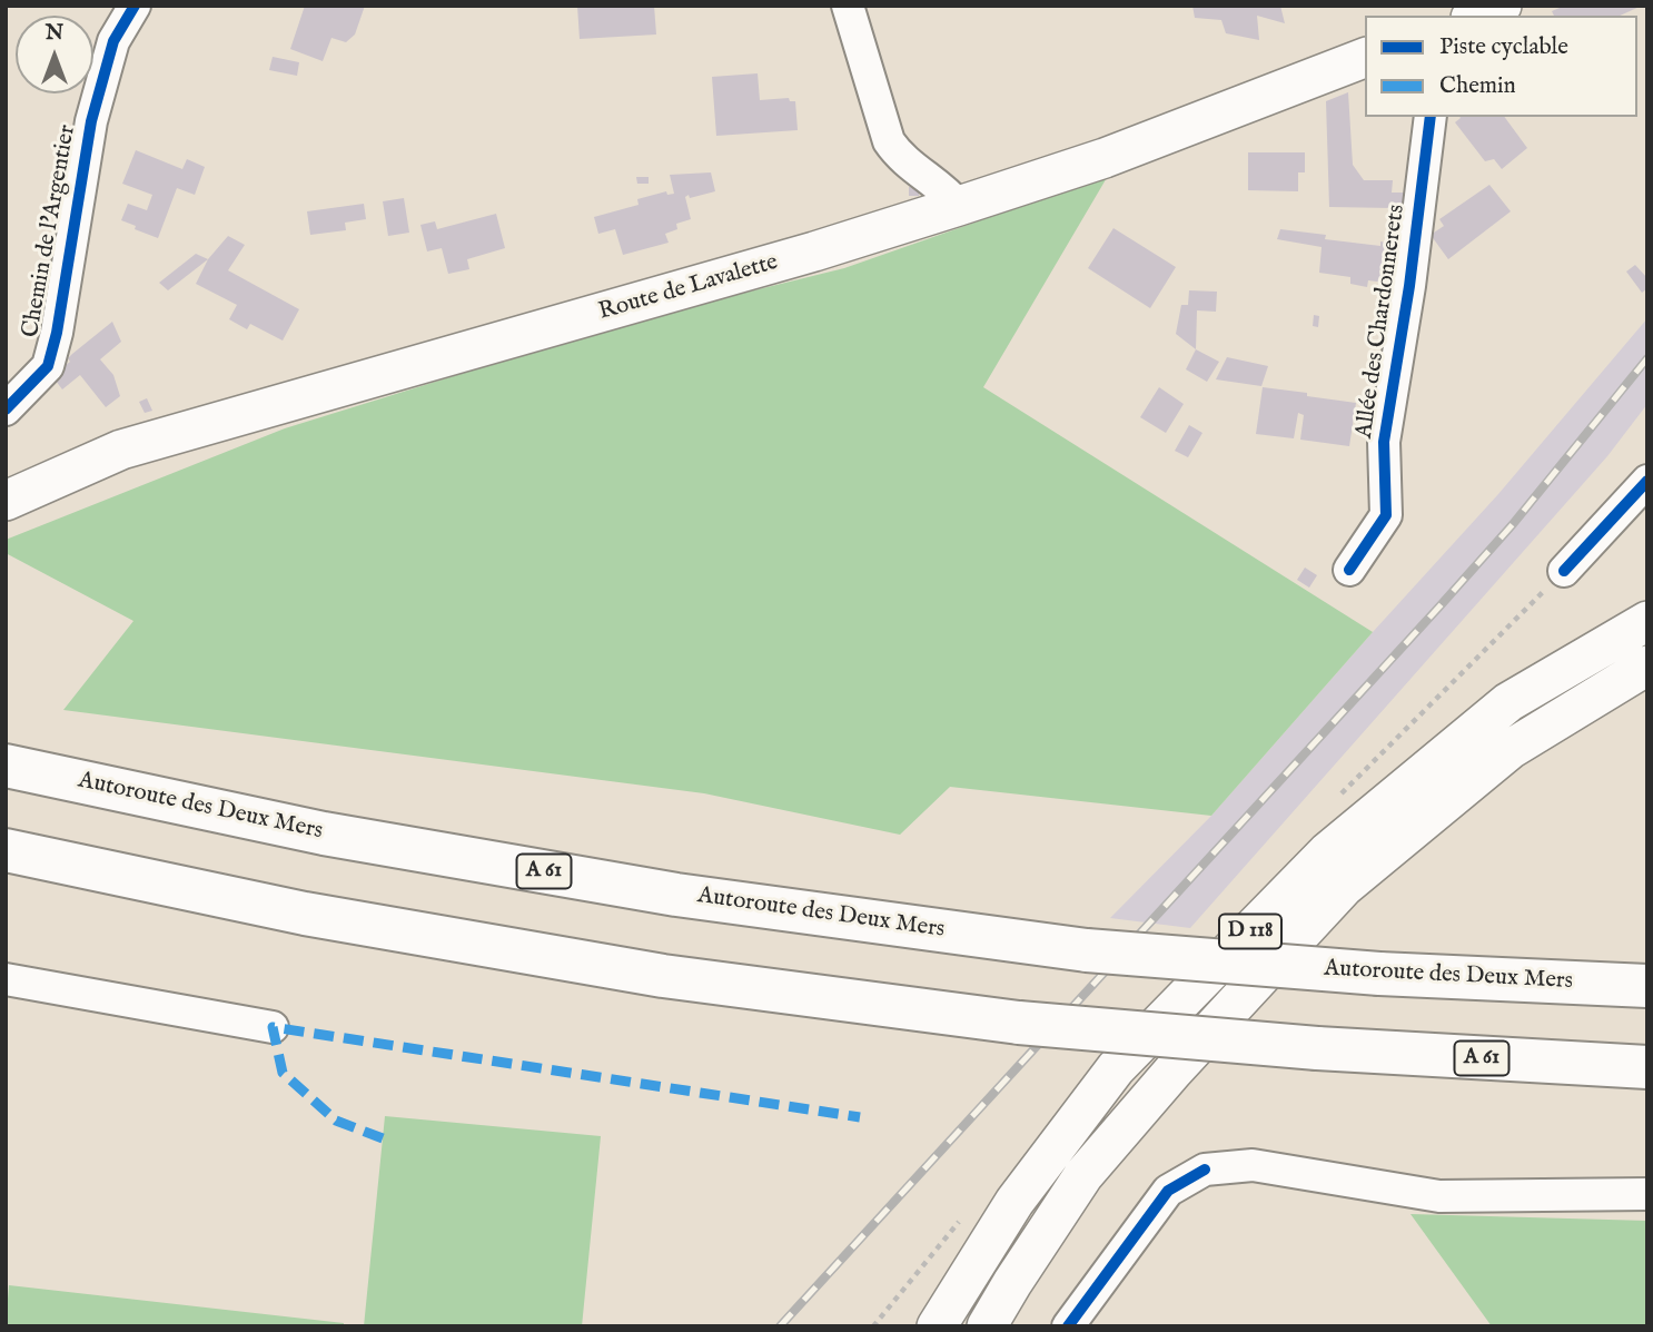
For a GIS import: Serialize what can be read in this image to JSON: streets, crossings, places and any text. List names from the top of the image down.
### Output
{
  "streets": {
    "highway": ["Autoroute des Deux Mers", "A 61"],
    "main road": ["Route de Lavalette", "D 118"],
    "street": ["Chemin de l'Argentier", "Allée des Chardonnerets"]
  },
  "legend": ["Piste cyclable", "Chemin"],
  "north": "top"
}
